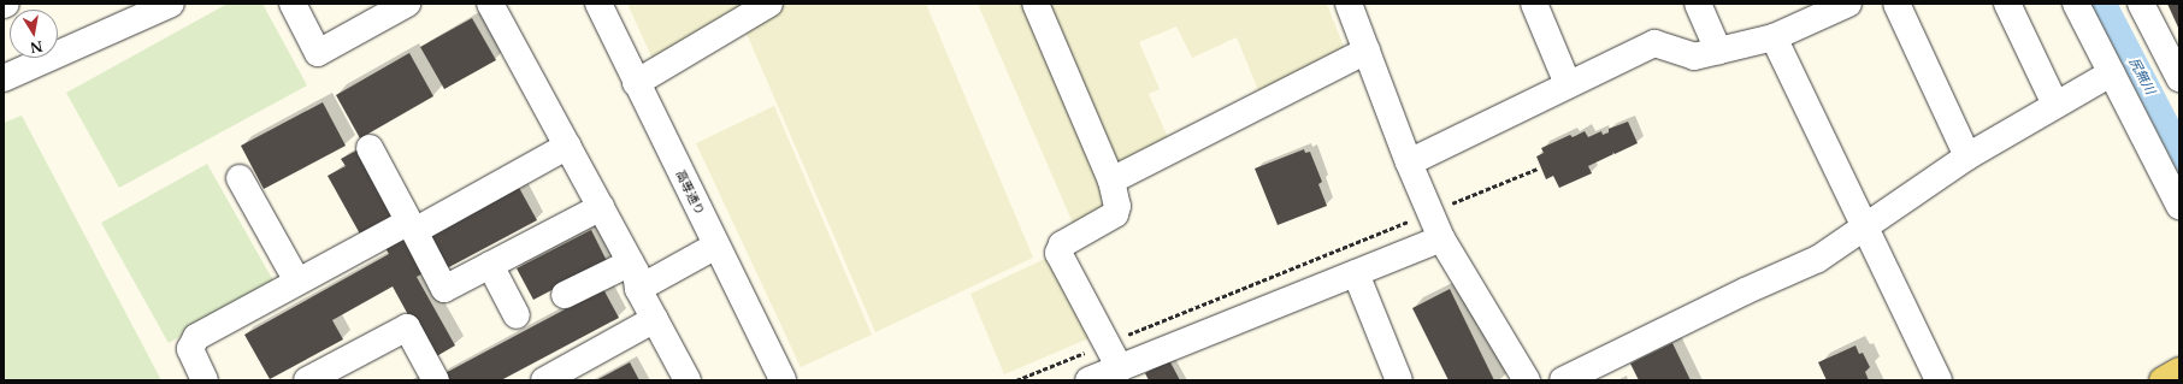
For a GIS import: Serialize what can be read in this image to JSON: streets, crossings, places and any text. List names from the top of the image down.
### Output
{
  "streets": {
    "street": ["高専通り"]
  },
  "water": ["尻無川"],
  "north": "bottom"
}
